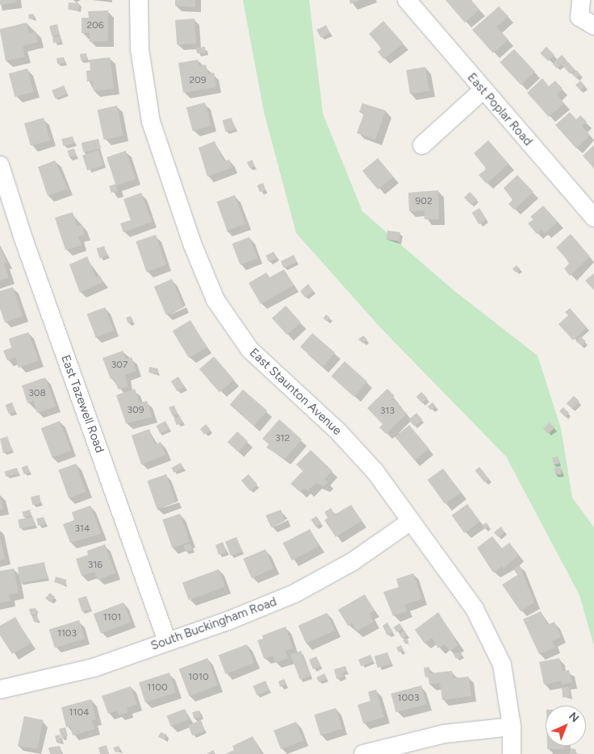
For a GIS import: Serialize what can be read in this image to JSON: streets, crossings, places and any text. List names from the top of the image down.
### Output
{
  "streets": {
    "street": [
      "East Poplar Road",
      "East Staunton Avenue",
      "East Tazewell Road",
      "South Buckingham Road"
    ]
  },
  "crossings": [
    ["East Staunton Avenue", "South Buckingham Road"],
    ["East Tazewell Road", "South Buckingham Road"]
  ],
  "house_numbers": [
    "206",
    "209",
    "902",
    "307",
    "308",
    "309",
    "313",
    "312",
    "314",
    "316",
    "1101",
    "1103",
    "1010",
    "1100",
    "1003",
    "1104"
  ],
  "north": "top right"
}
